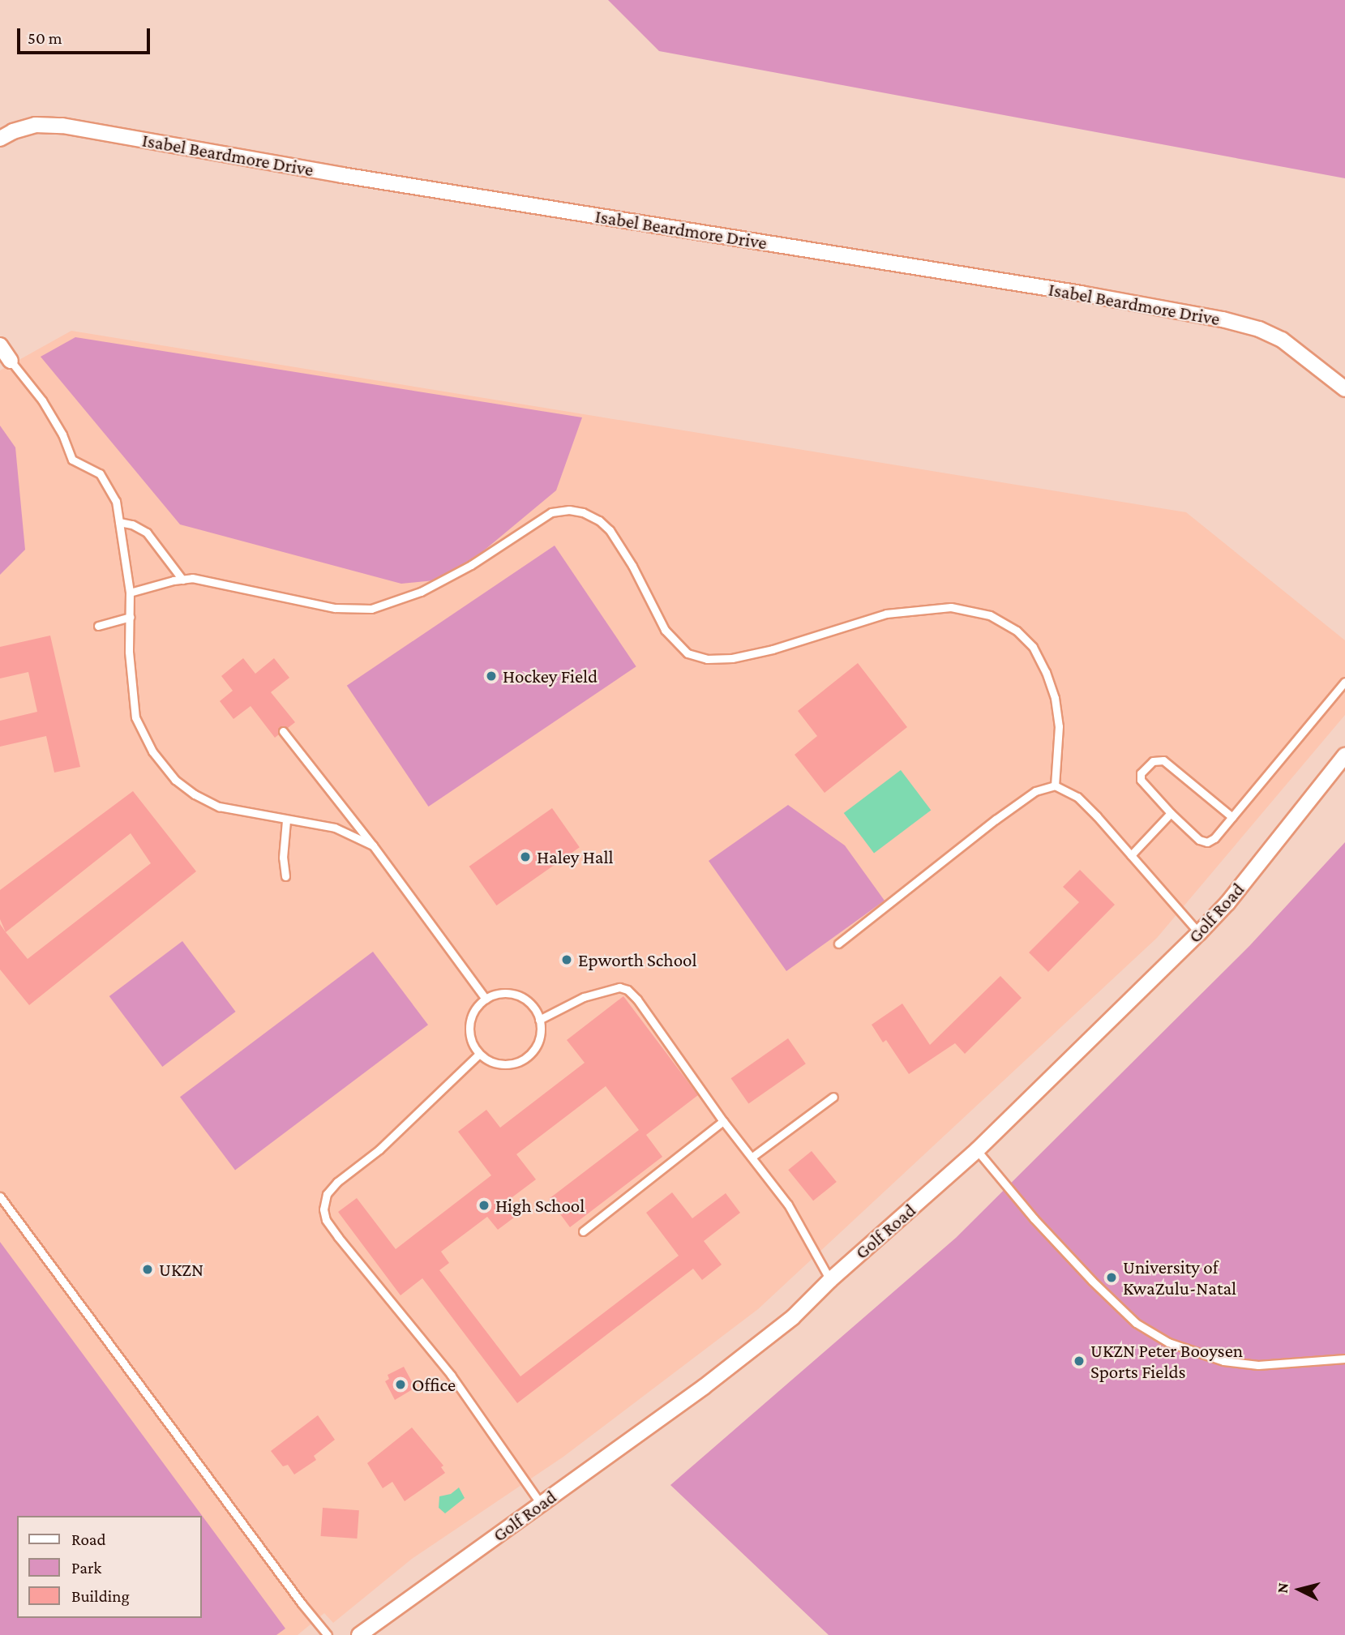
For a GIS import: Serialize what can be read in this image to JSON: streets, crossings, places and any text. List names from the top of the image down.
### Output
{
  "streets": {
    "street": ["Isabel Beardmore Drive", "Golf Road"]
  },
  "places": [
    "Hockey Field",
    "Haley Hall",
    "Epworth School",
    "High School",
    "UKZN",
    "University of KwaZulu-Natal",
    "UKZN Peter Booysen Sports Fields",
    "Office"
  ],
  "legend": ["Road", "Park", "Building"],
  "scale_bar": "50 m",
  "north": "left"
}
